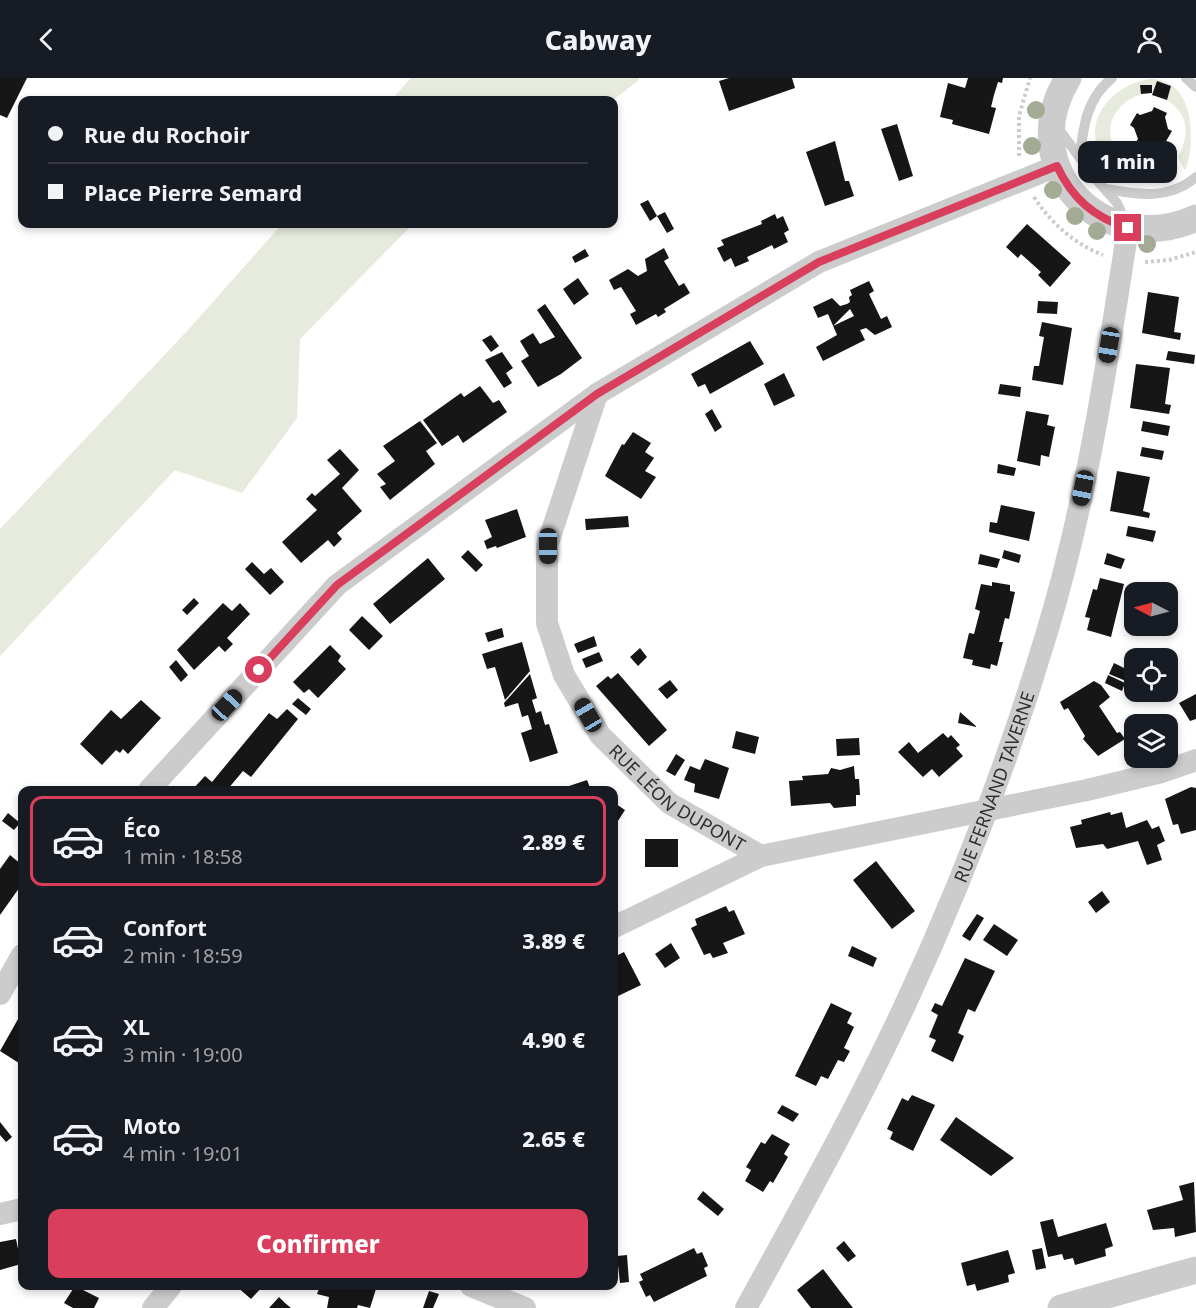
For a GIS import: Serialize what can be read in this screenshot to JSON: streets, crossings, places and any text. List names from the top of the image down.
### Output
{
  "streets": {
    "street": ["RUE FERNAND TAVERNE", "RUE LÉON DUPONT"]
  },
  "north": "left",
  "page": {
    "header": "Cabway",
    "banner": ["Rue du Rochoir", "Place Pierre Semard"],
    "bubble": "1 min",
    "list": [
      {
        "name": "Éco",
        "note": "1 min · 18:58",
        "value": "2.89 €"
      },
      {
        "name": "Confort",
        "note": "2 min · 18:59",
        "value": "3.89 €"
      },
      {
        "name": "XL",
        "note": "3 min · 19:00",
        "value": "4.90 €"
      },
      {
        "name": "Moto",
        "note": "4 min · 19:01",
        "value": "2.65 €"
      }
    ],
    "buttons": "Confirmer"
  }
}
